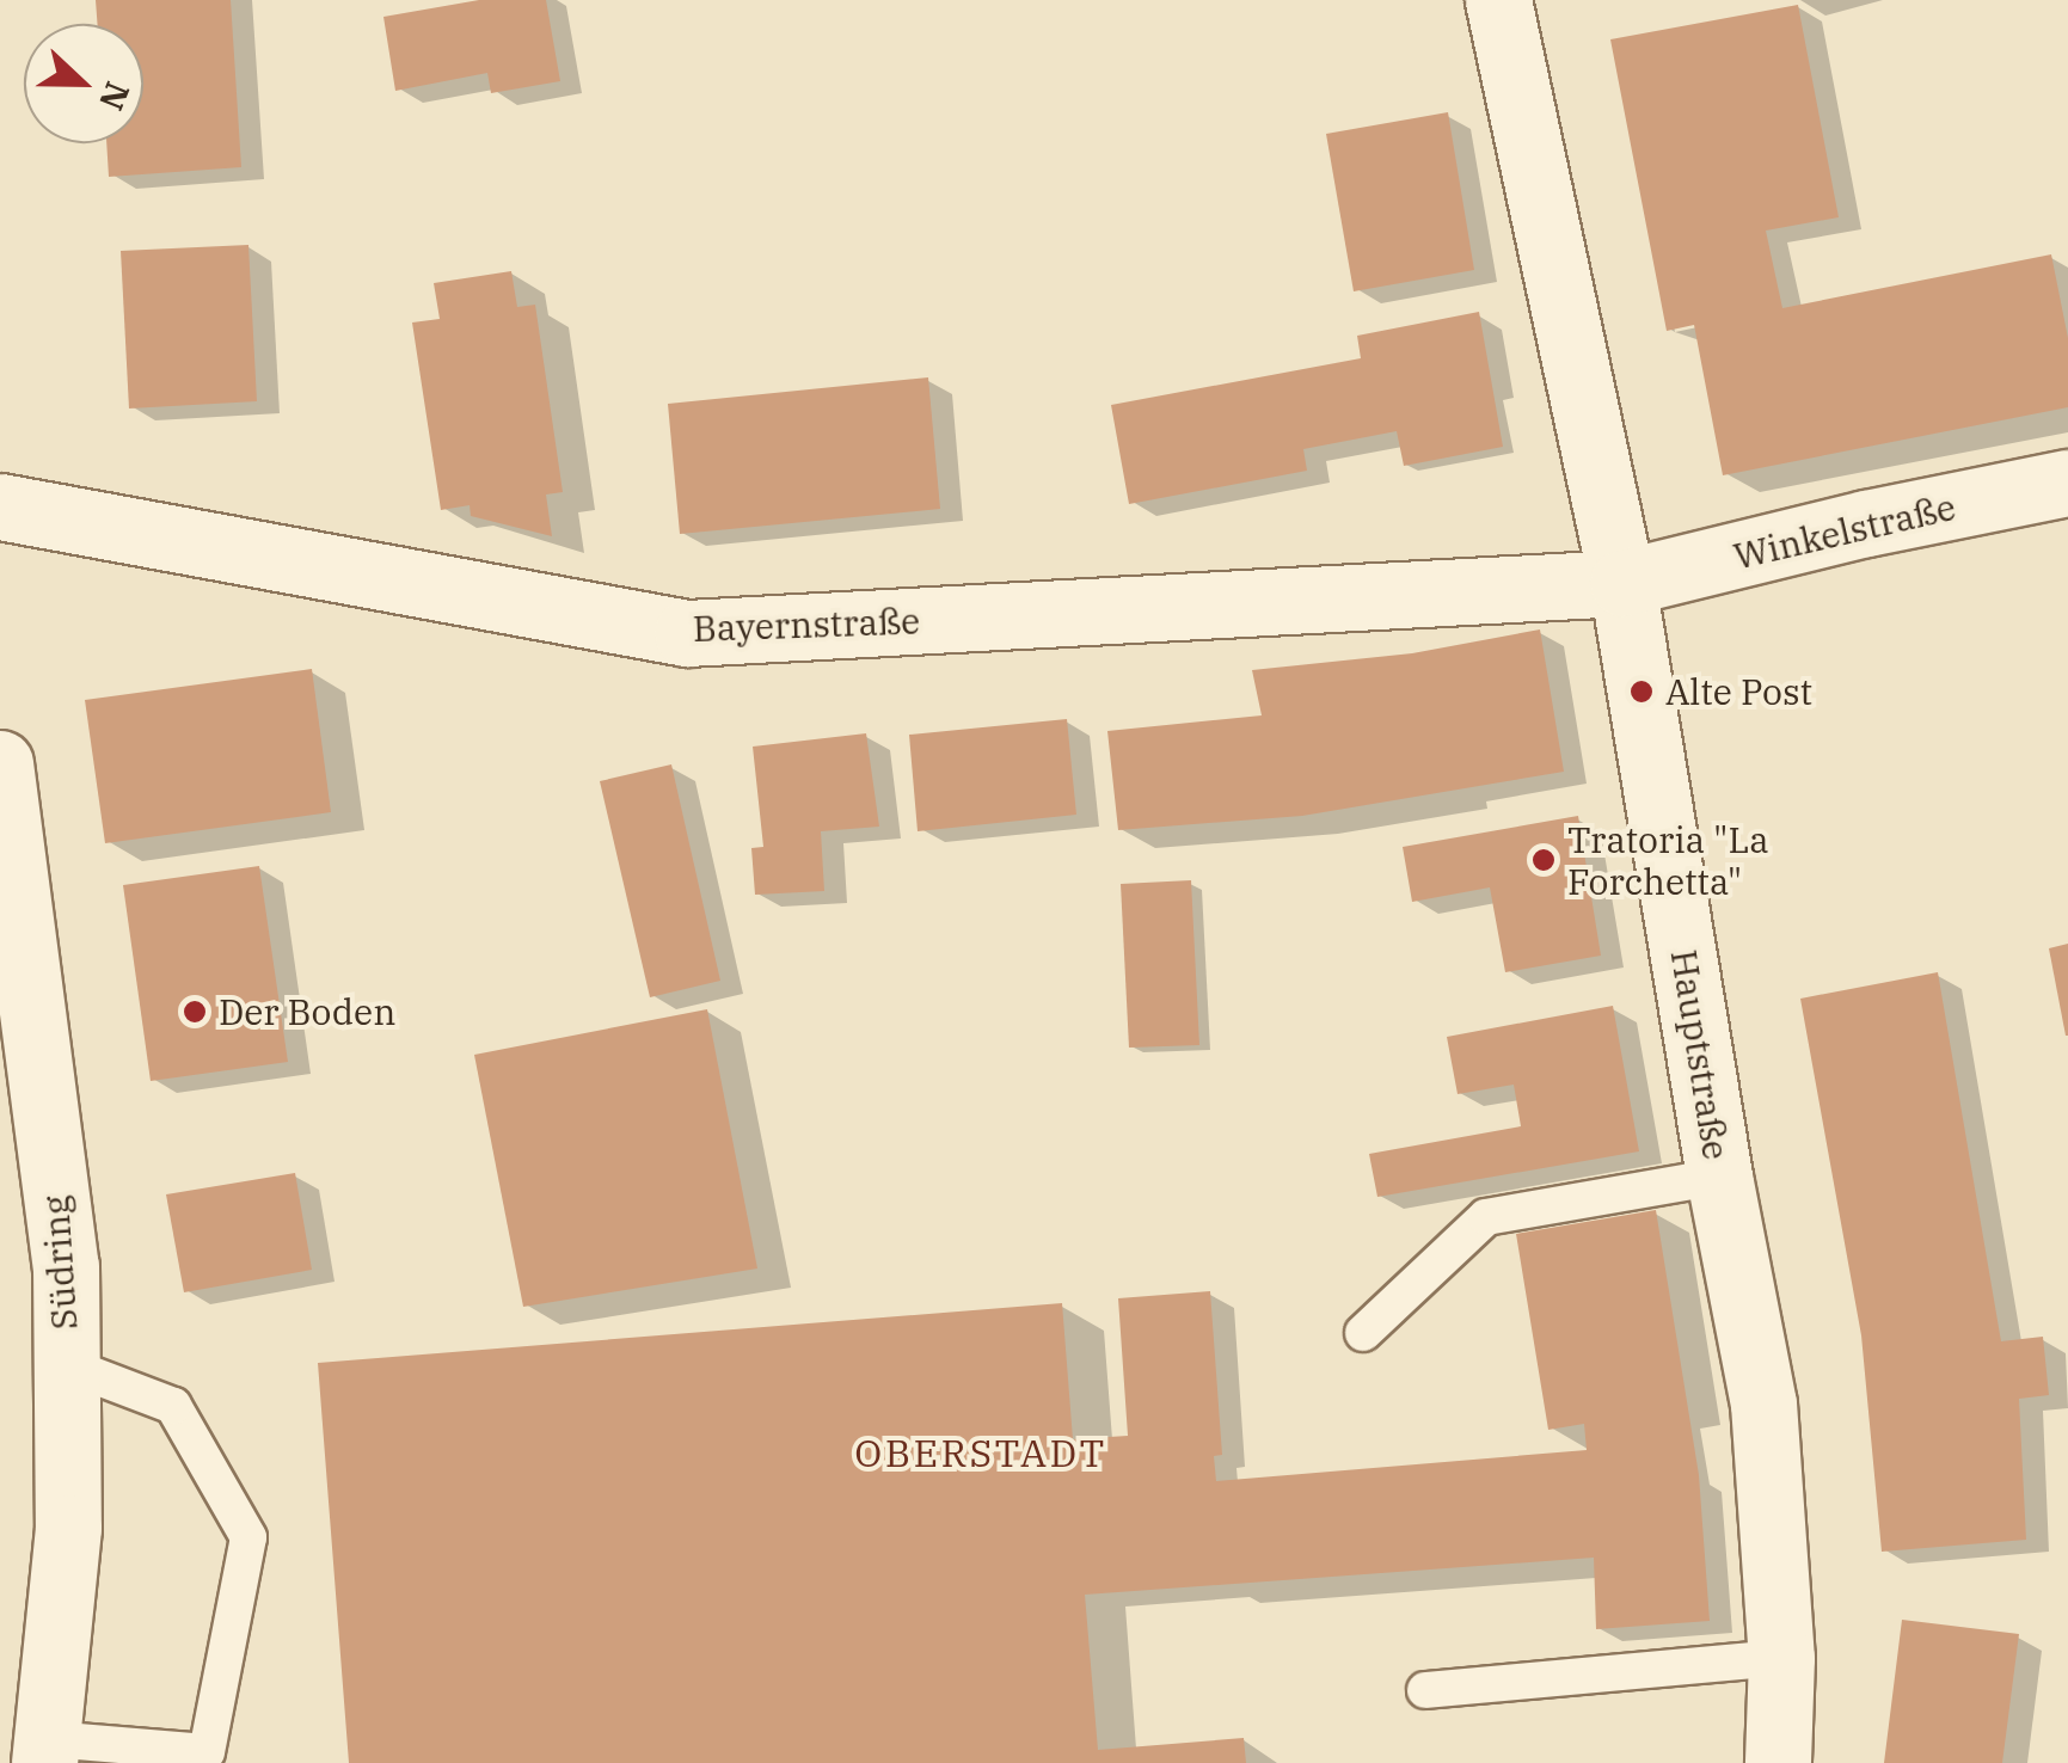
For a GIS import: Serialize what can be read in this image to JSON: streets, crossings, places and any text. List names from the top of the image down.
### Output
{
  "streets": {
    "street": [
      "Winkelstraße",
      "Bayernstraße",
      "Hauptstraße",
      "Südring"
    ]
  },
  "crossings": [
    ["Winkelstraße", "Bayernstraße"],
    ["Winkelstraße", "Hauptstraße"],
    ["Bayernstraße", "Hauptstraße"]
  ],
  "districts": ["OBERSTADT"],
  "places": ["Alte Post", "Tratoria \"La Forchetta\"", "Der Boden"],
  "north": "right"
}
